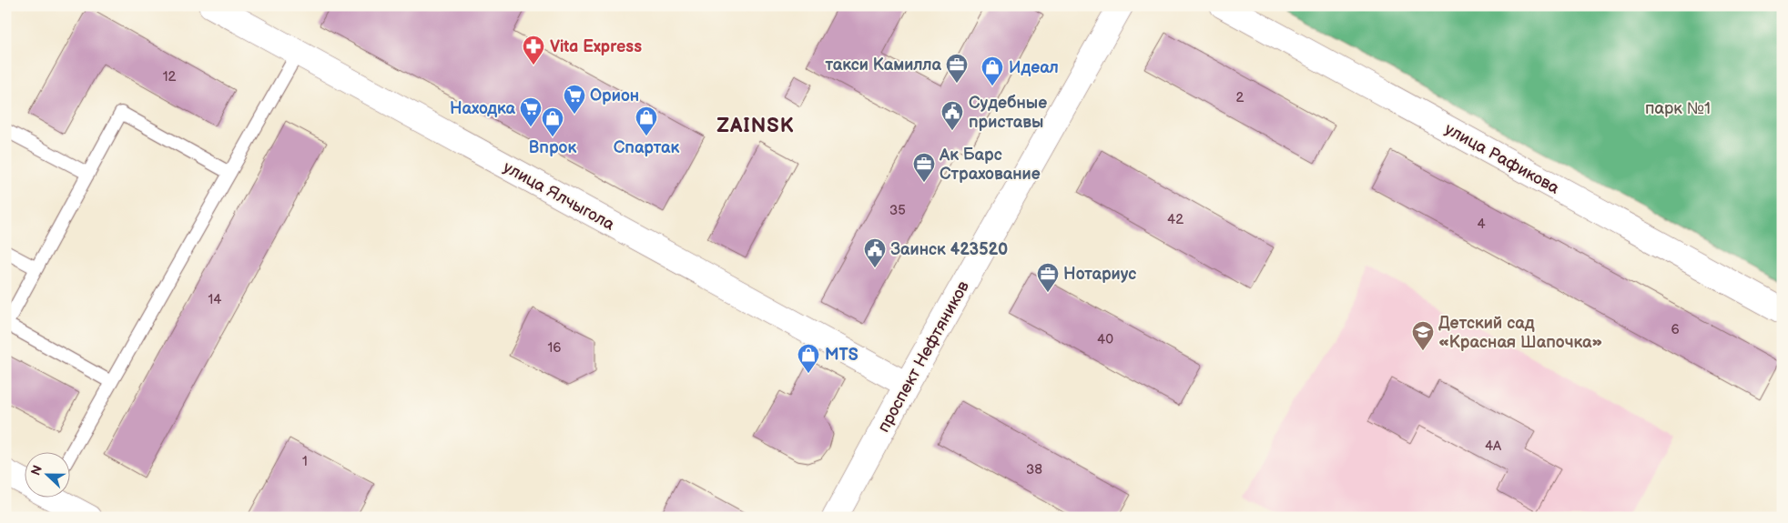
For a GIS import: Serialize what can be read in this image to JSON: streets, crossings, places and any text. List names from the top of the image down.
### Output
{
  "streets": {
    "street": ["улица Рафикова", "улица Ялчыгола", "проспект Нефтяников"]
  },
  "crossings": [
    ["улица Ялчыгола", "проспект Нефтяников"]
  ],
  "districts": ["ZAINSK"],
  "parks": ["парк №1"],
  "places": {
    "pharmacy": ["Vita Express"],
    "office": ["такси Камилла", "Ак Барс Страхование", "Нотариус"],
    "shop": [
      "Идеал",
      "Спартак",
      "Впрок",
      "MTS"
    ],
    "supermarket": ["Орион", "Находка"],
    "public building": ["Судебные приставы", "Заинск 423520"],
    "school or university": ["Детский сад «Красная Шапочка»"]
  },
  "house_numbers": [
    "12",
    "2",
    "35",
    "42",
    "4",
    "14",
    "6",
    "40",
    "16",
    "4А",
    "1",
    "38"
  ],
  "north": "left"
}
